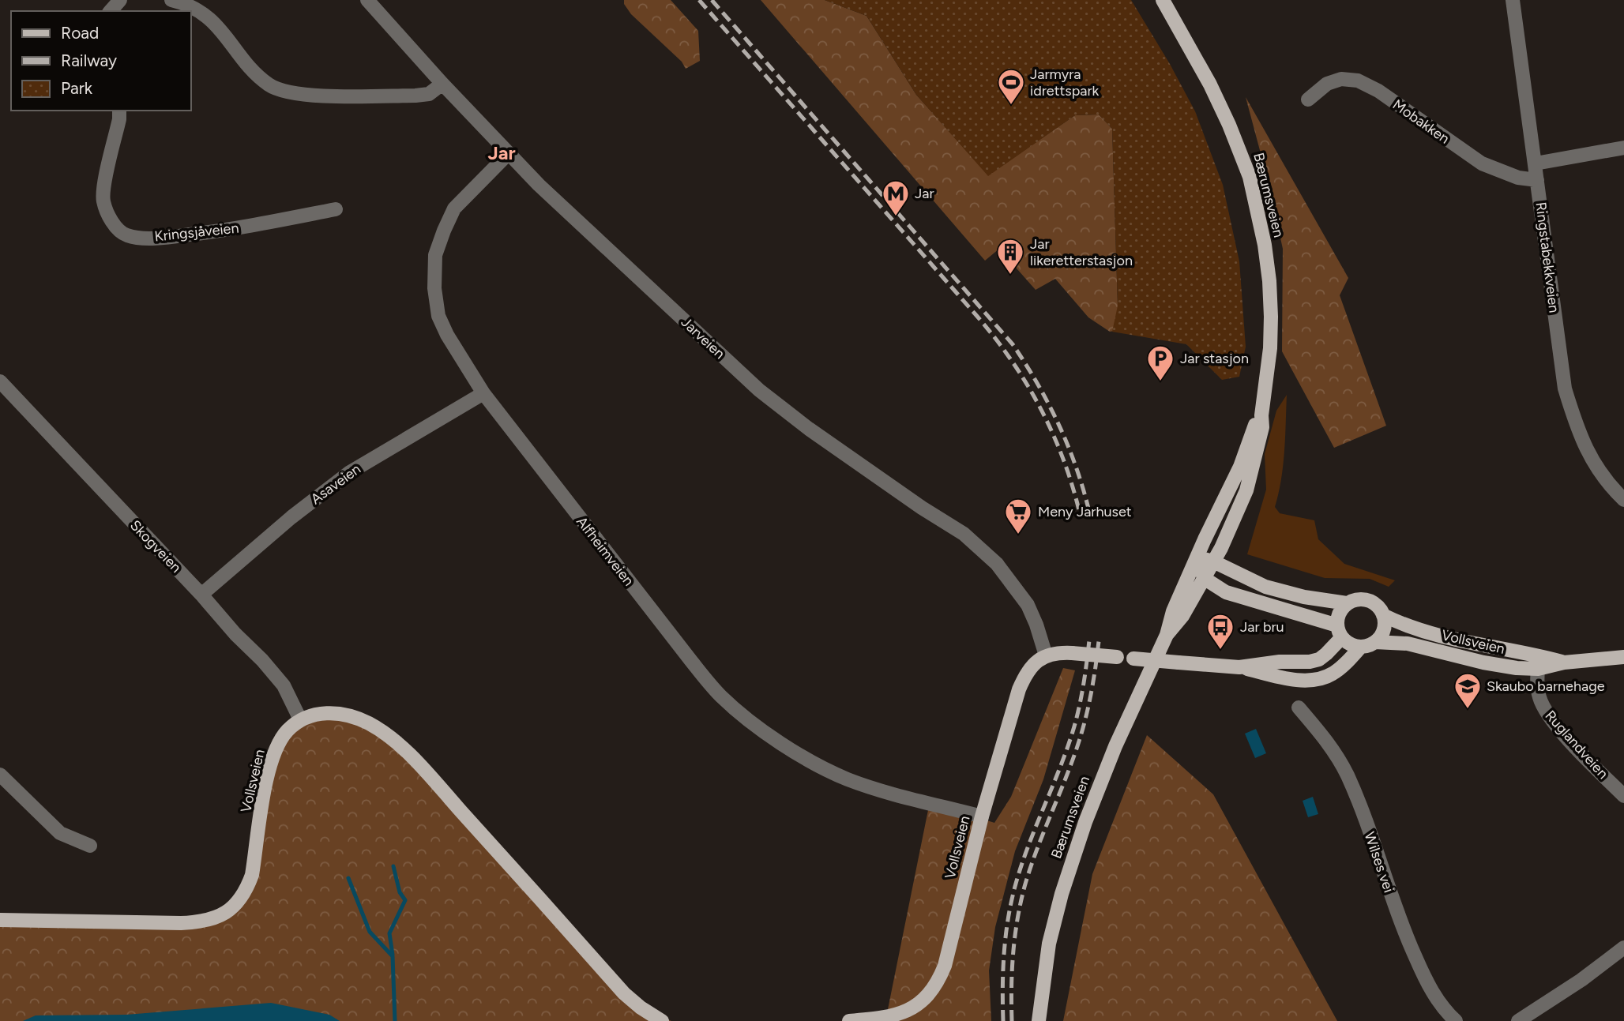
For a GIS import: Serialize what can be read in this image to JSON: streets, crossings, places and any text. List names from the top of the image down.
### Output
{
  "streets": {
    "main road": ["Bærumsveien", "Vollsveien"],
    "street": [
      "Mobakken",
      "Kringsjåveien",
      "Ringstabekkveien",
      "Jarveien",
      "Asaveien",
      "Skogveien",
      "Alfheimveien",
      "Ruglandveien",
      "Wilses vei"
    ]
  },
  "crossings": [
    ["Mobakken", "Ringstabekkveien"],
    ["Jarveien", "Alfheimveien"],
    ["Jarveien", "Vollsveien"],
    ["Asaveien", "Skogveien"],
    ["Asaveien", "Alfheimveien"],
    ["Skogveien", "Vollsveien"],
    ["Alfheimveien", "Vollsveien"],
    ["Vollsveien", "Ruglandveien"]
  ],
  "districts": ["Jar"],
  "places": {
    "sports": ["Jarmyra idrettspark"],
    "metro station": ["Jar"],
    "building": ["Jar likeretterstasjon"],
    "parking": ["Jar stasjon"],
    "supermarket": ["Meny Jarhuset"],
    "bus stop": ["Jar bru"],
    "school or university": ["Skaubo barnehage"]
  },
  "legend": ["Road", "Railway", "Park"]
}
